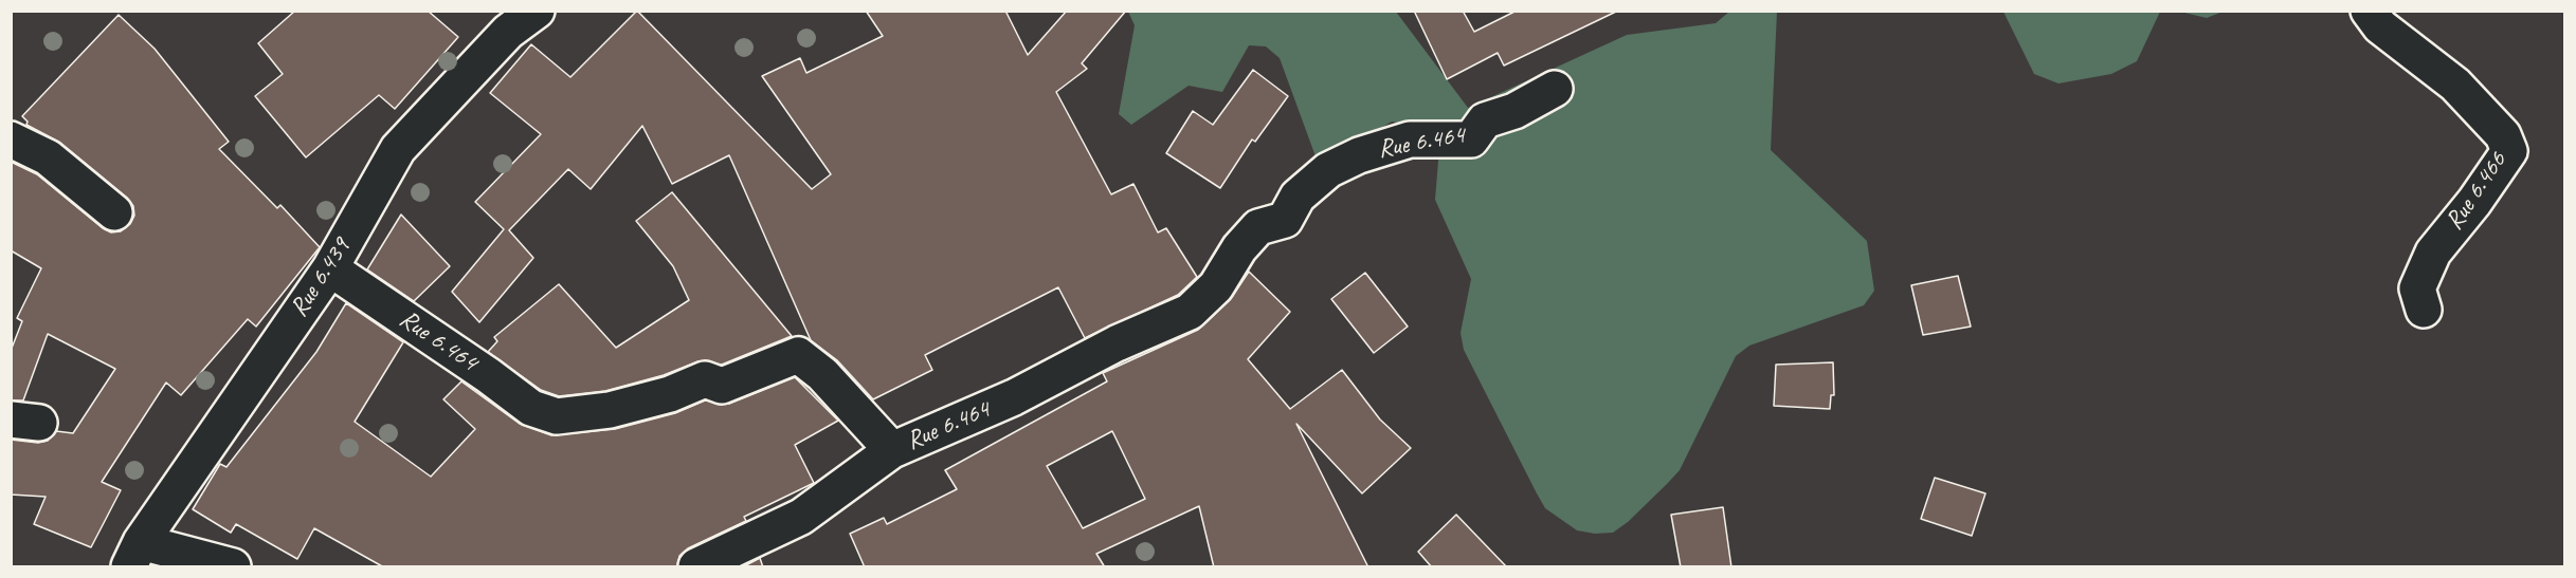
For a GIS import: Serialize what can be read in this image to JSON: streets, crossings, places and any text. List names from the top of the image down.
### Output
{
  "streets": {
    "street": ["Rue 6.464", "Rue 6.466", "Rue 6.439"]
  },
  "crossings": [
    ["Rue 6.464", "Rue 6.439"]
  ]
}
